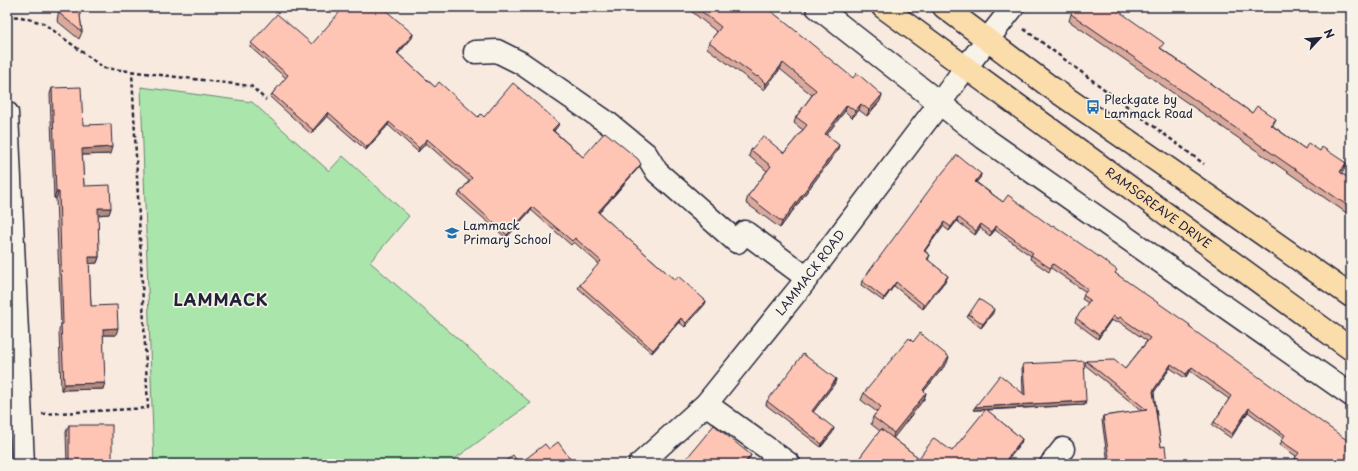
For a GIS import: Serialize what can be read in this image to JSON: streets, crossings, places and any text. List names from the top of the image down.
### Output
{
  "streets": {
    "highway": ["RAMSGREAVE DRIVE"],
    "street": ["LAMMACK ROAD"]
  },
  "crossings": [
    ["RAMSGREAVE DRIVE", "LAMMACK ROAD"]
  ],
  "districts": ["LAMMACK"],
  "places": {
    "bus stop": ["Pleckgate by Lammack Road"],
    "school or university": ["Lammack Primary School"]
  },
  "north": "top right"
}
